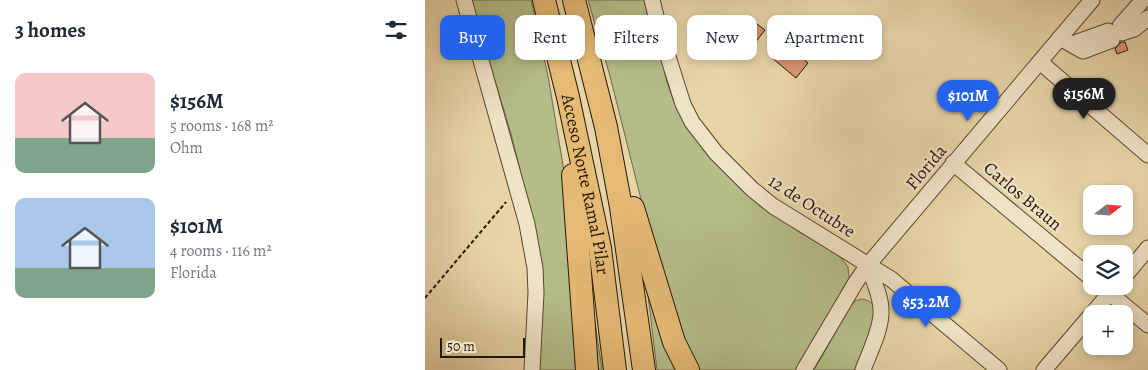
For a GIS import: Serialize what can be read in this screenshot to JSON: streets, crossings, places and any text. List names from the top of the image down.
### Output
{
  "streets": {
    "highway": ["Acceso Norte Ramal Pilar"],
    "street": ["Florida", "Carlos Braun", "12 de Octubre"]
  },
  "crossings": [
    ["Florida", "Carlos Braun"],
    ["Florida", "12 de Octubre"]
  ],
  "scale_bar": "50 m",
  "north": "right",
  "page": {
    "heading": "3 homes",
    "chip": [
      "Buy",
      "Rent",
      "Filters",
      "New",
      "Apartment"
    ],
    "list": [
      {
        "name": "$156M",
        "note": "5 rooms · 168 m² · Ohm"
      },
      {
        "name": "$101M",
        "note": "4 rooms · 116 m² · Florida"
      }
    ],
    "price": ["$156M", "$101M", "$53.2M"],
    "map_buttons": "+",
    "scale": "50 m"
  }
}
